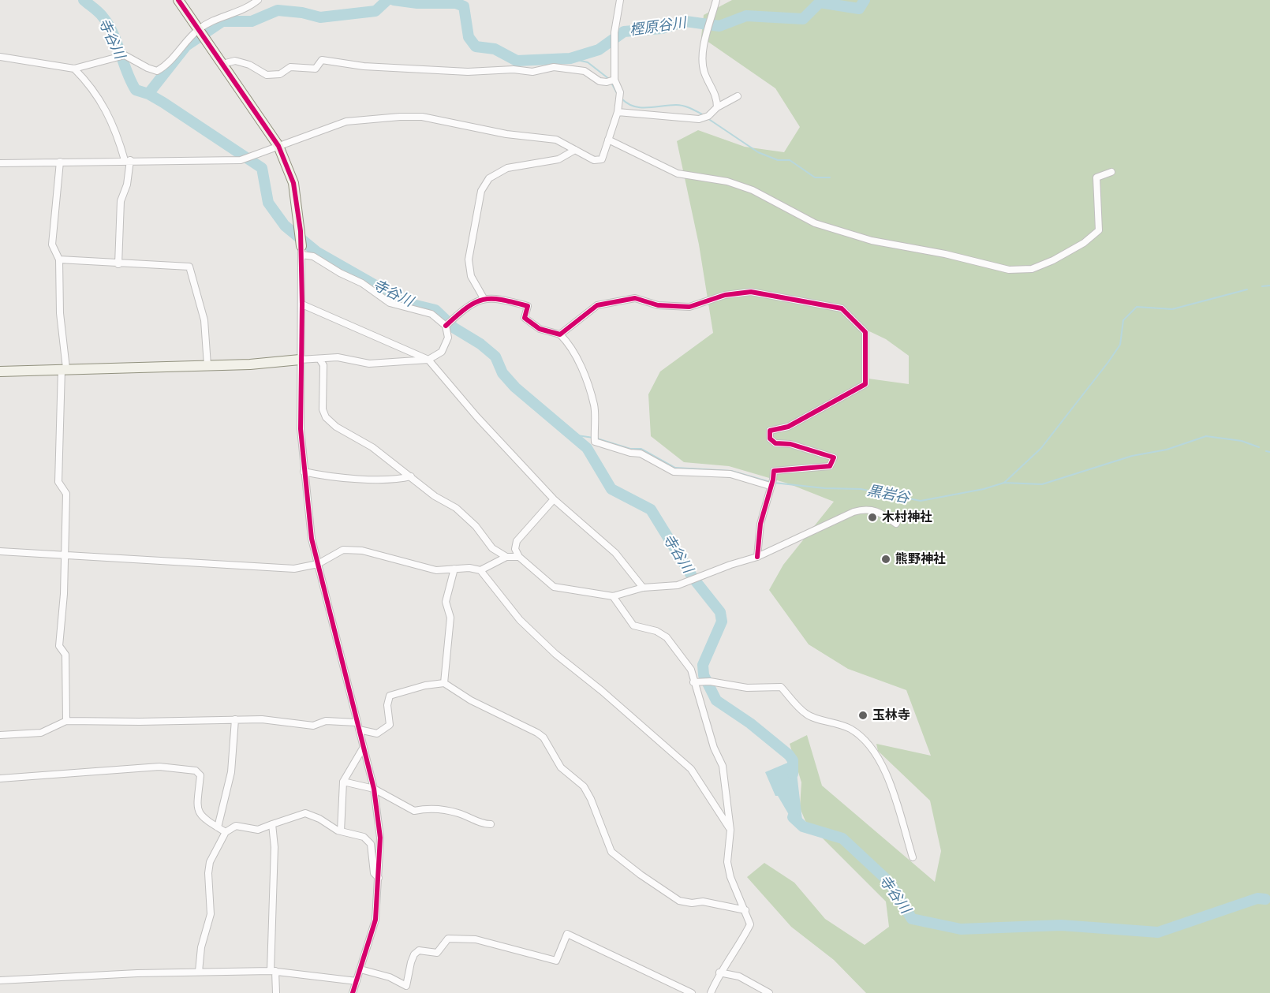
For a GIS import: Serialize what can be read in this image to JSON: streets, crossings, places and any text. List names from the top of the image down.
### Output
{
  "water": ["樫原谷川", "寺谷川", "黒岩谷"],
  "places": ["木村神社", "熊野神社", "玉林寺"]
}
